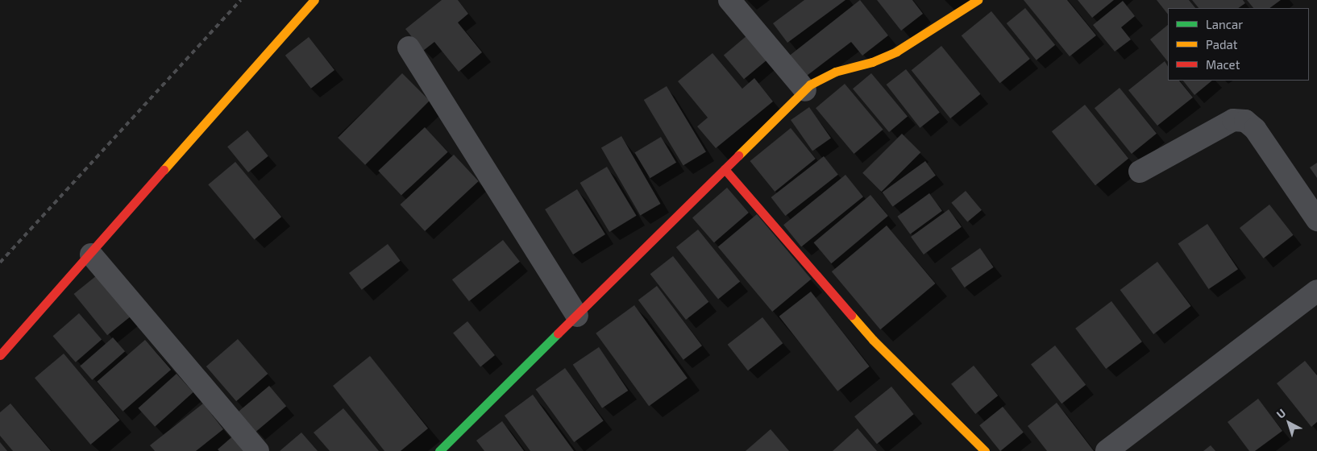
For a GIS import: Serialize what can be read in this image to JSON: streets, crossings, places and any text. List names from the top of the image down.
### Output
{
  "legend": ["Lancar", "Padat", "Macet"],
  "north": "top left"
}
